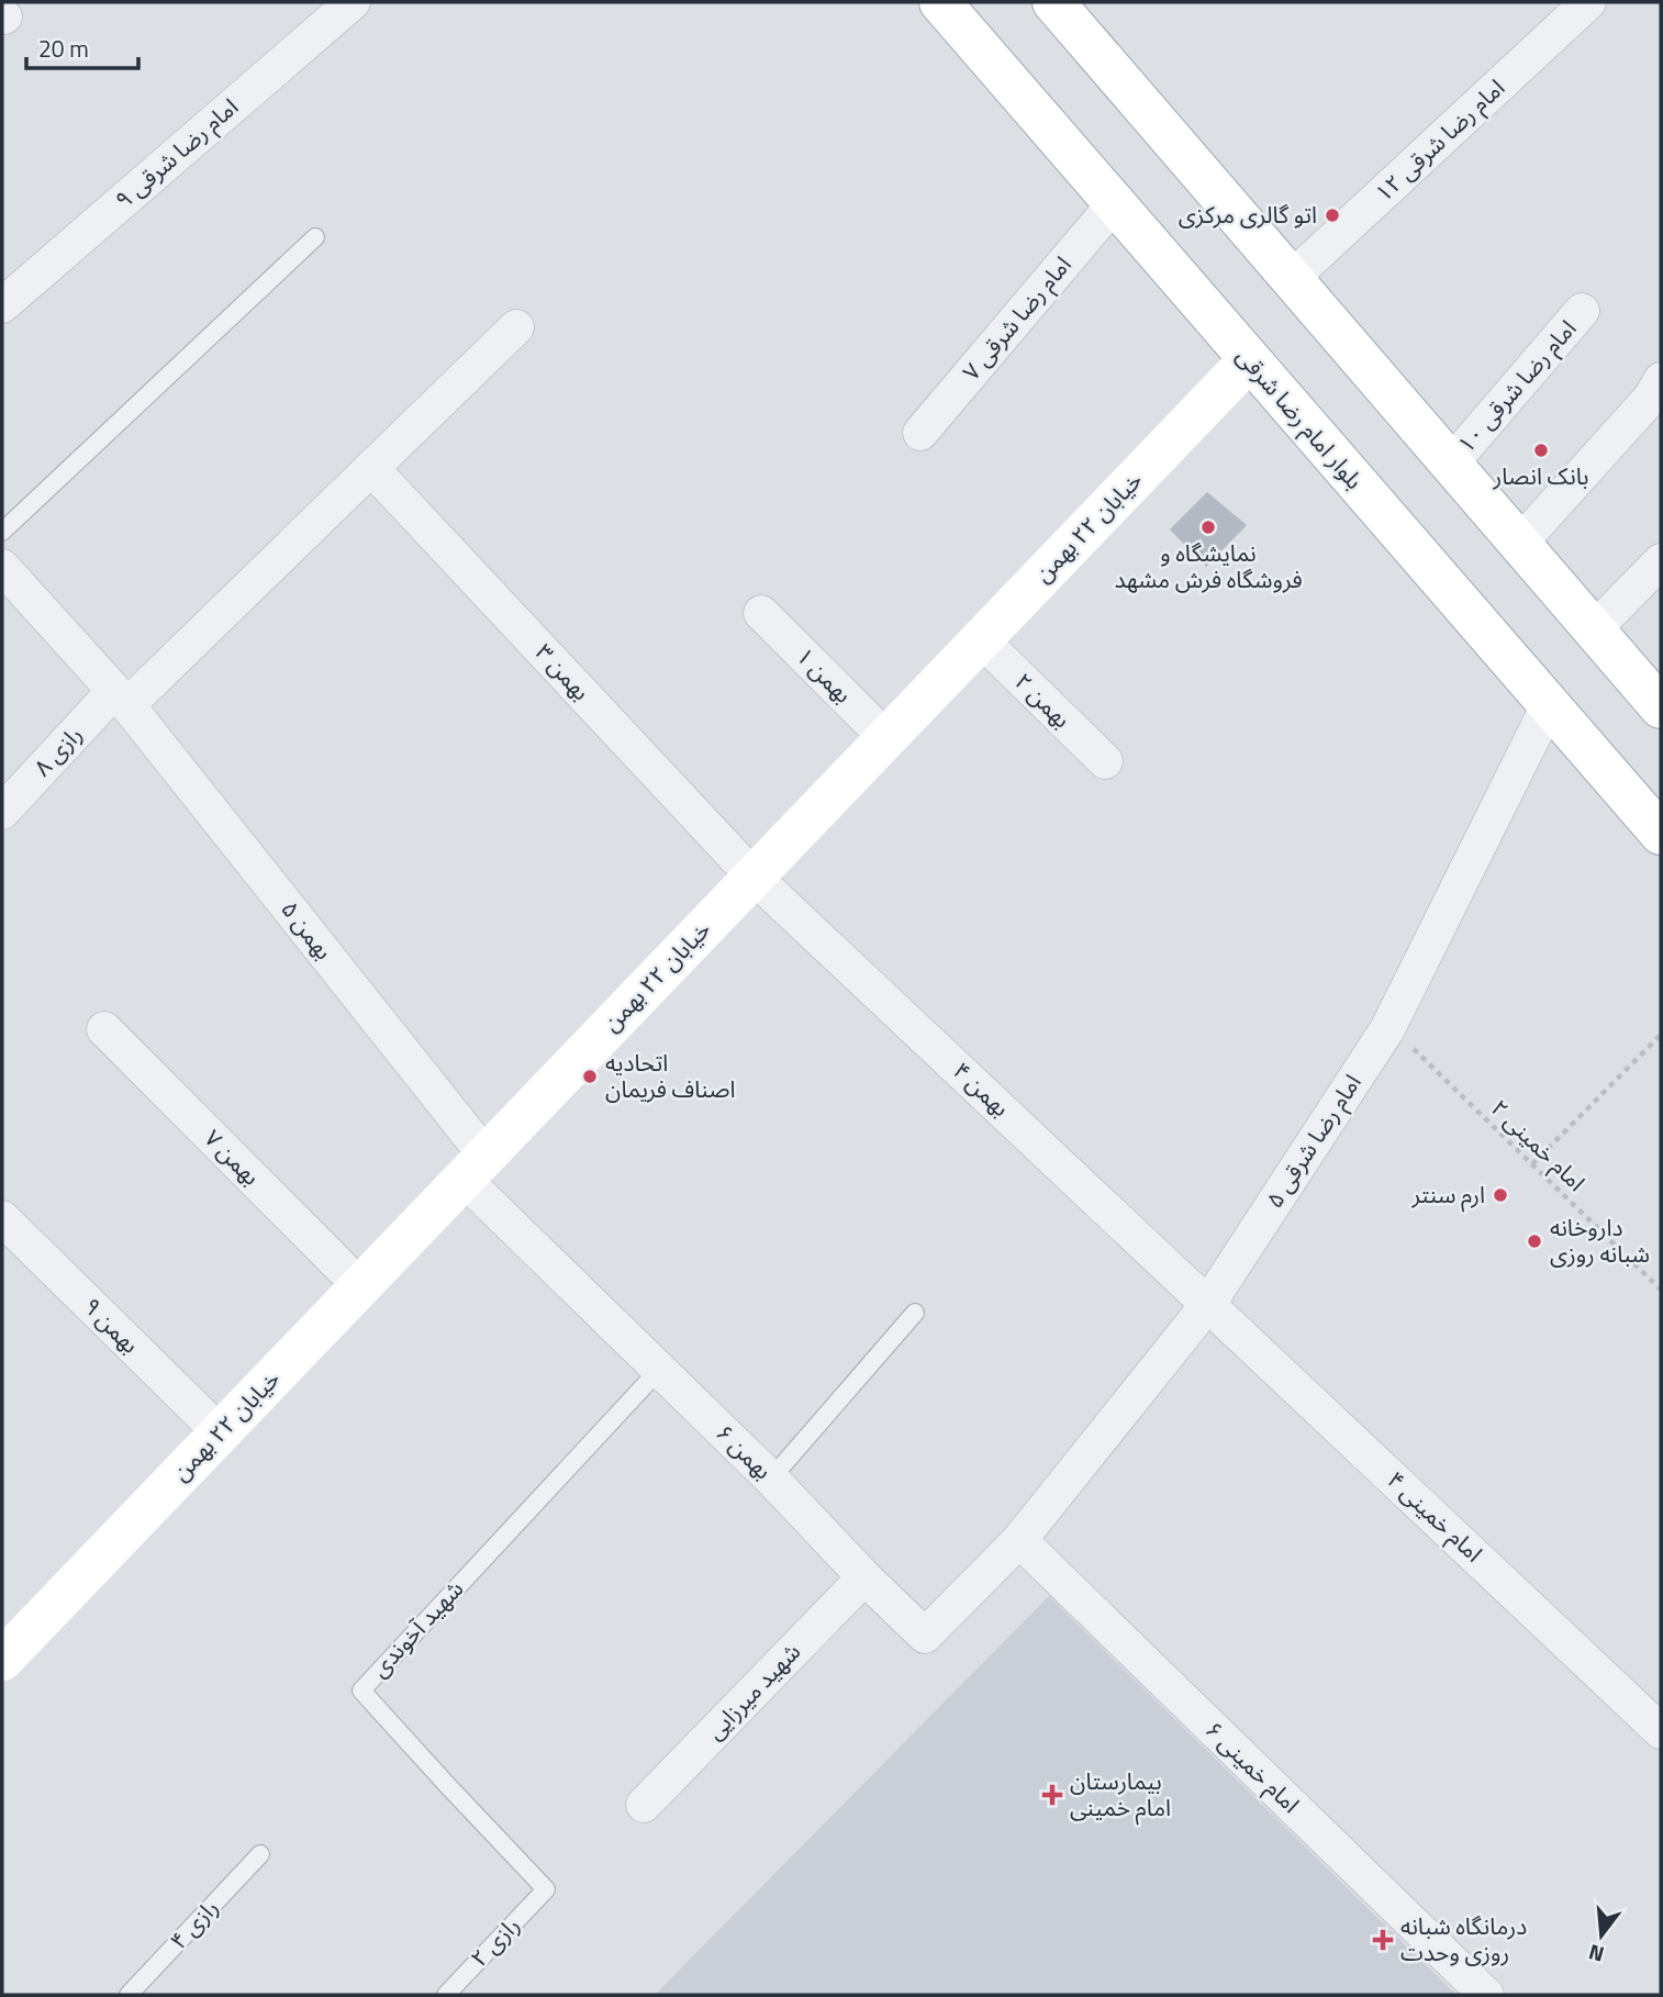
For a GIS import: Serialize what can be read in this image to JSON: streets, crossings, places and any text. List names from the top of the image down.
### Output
{
  "streets": {
    "main road": ["بلوار امام رضا شرقی", "خیابان ۲۲ بهمن"],
    "street": [
      "امام رضا شرقی ۱۲",
      "امام رضا شرقی ۹",
      "امام رضا شرقی ۷",
      "امام رضا شرقی ۱۰",
      "بهمن ۳",
      "بهمن ۱",
      "بهمن ۲",
      "رازی ۸",
      "بهمن ۵",
      "بهمن ۴",
      "امام رضا شرقی ۵",
      "بهمن ۷",
      "بهمن ۹",
      "بهمن ۶",
      "امام خمینی ۴",
      "شهید میرزایی",
      "امام خمینی ۶"
    ],
    "lane": ["شهید آخوندی", "رازی ۴", "رازی ۲"],
    "path": ["امام خمینی ۲"]
  },
  "crossings": [
    ["امام رضا شرقی ۷", "بلوار امام رضا شرقی"],
    ["بلوار امام رضا شرقی", "خیابان ۲۲ بهمن"],
    ["بلوار امام رضا شرقی", "امام رضا شرقی ۵"],
    ["خیابان ۲۲ بهمن", "بهمن ۳"],
    ["خیابان ۲۲ بهمن", "بهمن ۱"],
    ["خیابان ۲۲ بهمن", "بهمن ۲"],
    ["خیابان ۲۲ بهمن", "بهمن ۵"],
    ["خیابان ۲۲ بهمن", "بهمن ۴"],
    ["خیابان ۲۲ بهمن", "بهمن ۷"],
    ["خیابان ۲۲ بهمن", "بهمن ۹"],
    ["خیابان ۲۲ بهمن", "بهمن ۶"],
    ["بهمن ۳", "رازی ۸"],
    ["بهمن ۳", "بهمن ۴"],
    ["رازی ۸", "بهمن ۵"],
    ["بهمن ۵", "بهمن ۶"],
    ["بهمن ۴", "امام رضا شرقی ۵"],
    ["بهمن ۴", "امام خمینی ۴"],
    ["امام رضا شرقی ۵", "امام خمینی ۲"],
    ["امام رضا شرقی ۵", "بهمن ۶"],
    ["امام رضا شرقی ۵", "امام خمینی ۴"],
    ["امام رضا شرقی ۵", "امام خمینی ۶"],
    ["بهمن ۶", "شهید آخوندی"],
    ["بهمن ۶", "شهید میرزایی"],
    ["بهمن ۶", "امام خمینی ۶"],
    ["شهید آخوندی", "رازی ۲"]
  ],
  "places": {
    "other": [
      "اتو گالری مرکزی",
      "بانک انصار",
      "نمایشگاه و فروشگاه فرش مشهد",
      "اتحادیه اصناف فریمان",
      "ارم سنتر",
      "داروخانه شبانه روزی"
    ],
    "health": ["بیمارستان امام خمینی", "درمانگاه شبانه روزی وحدت"]
  },
  "scale_bar": "20 m",
  "north": "bottom"
}
